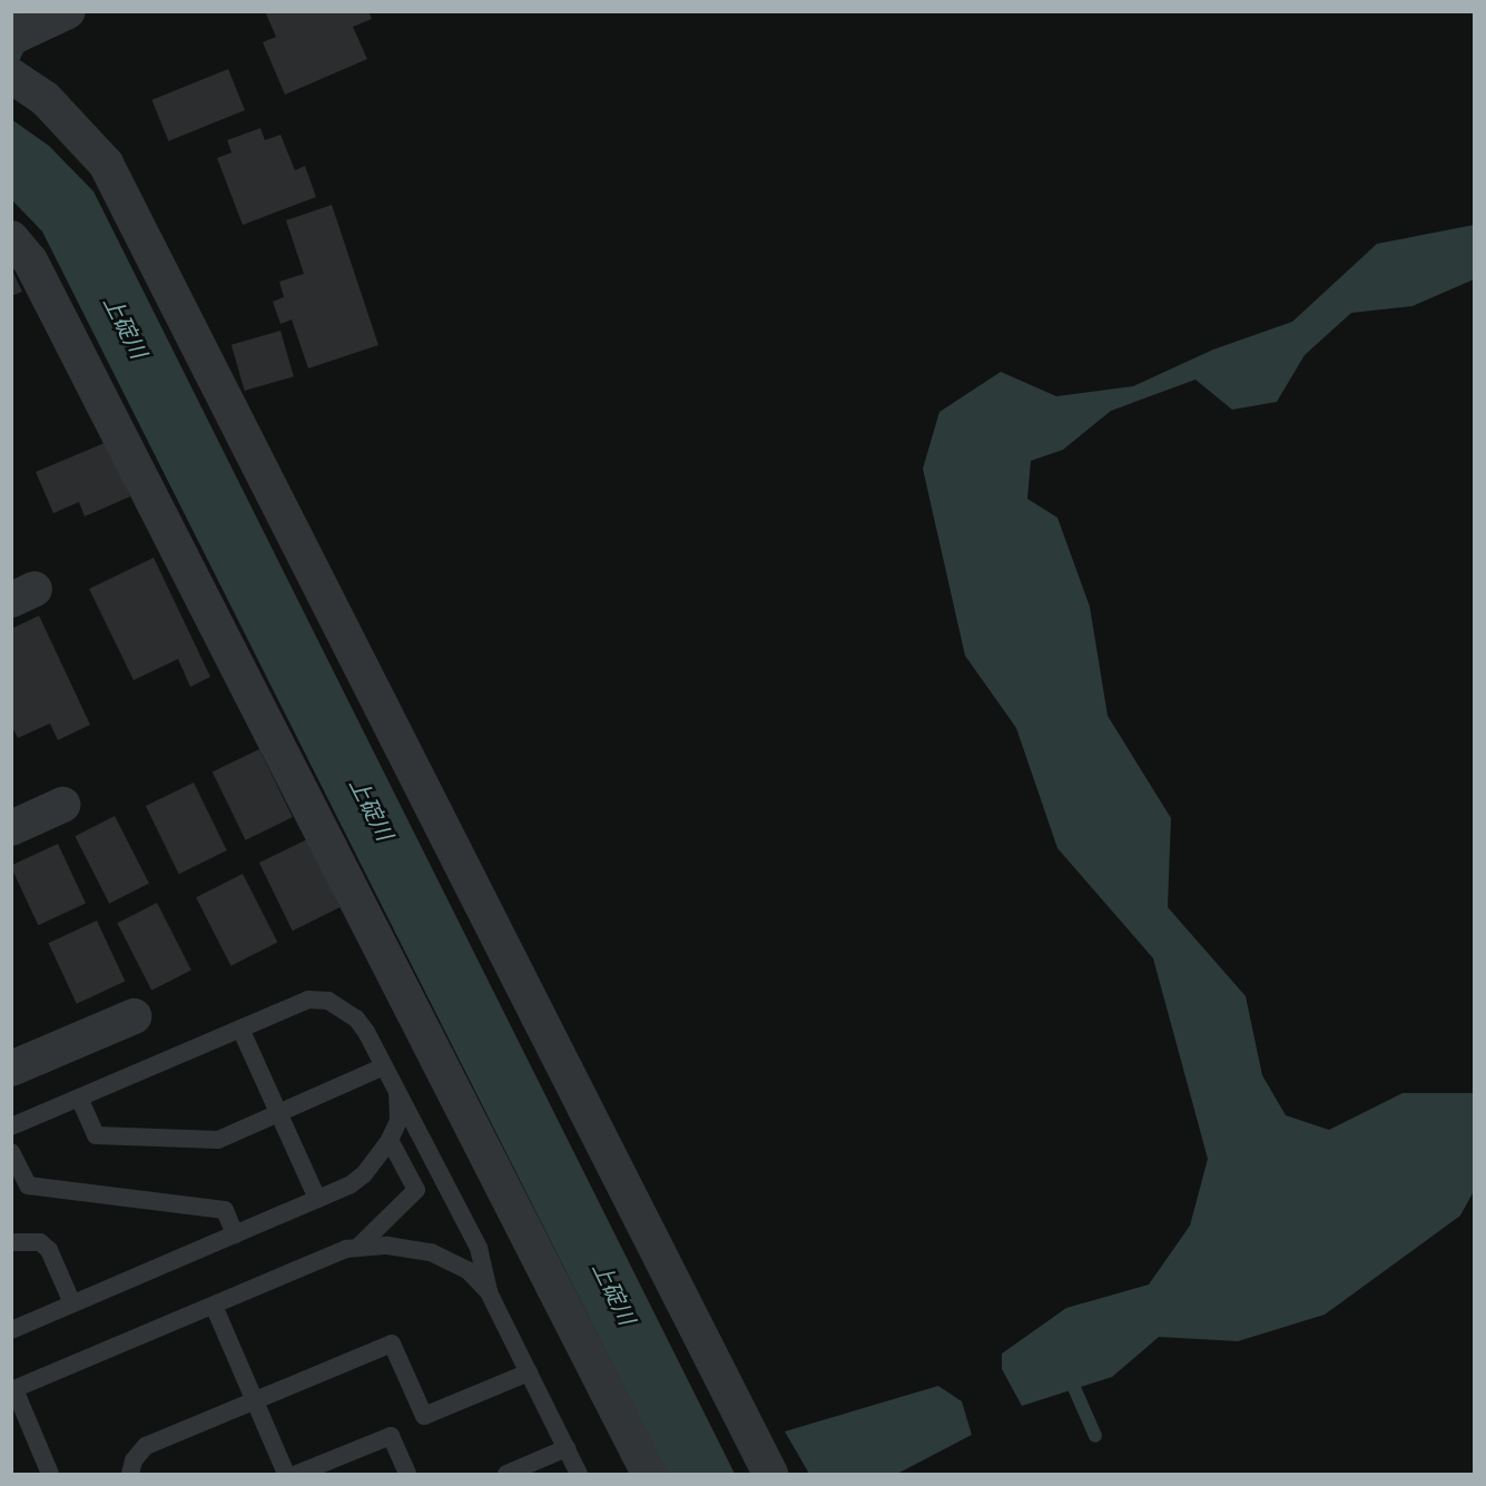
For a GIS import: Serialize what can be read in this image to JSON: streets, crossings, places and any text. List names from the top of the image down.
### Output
{
  "water": ["上碇川"]
}
